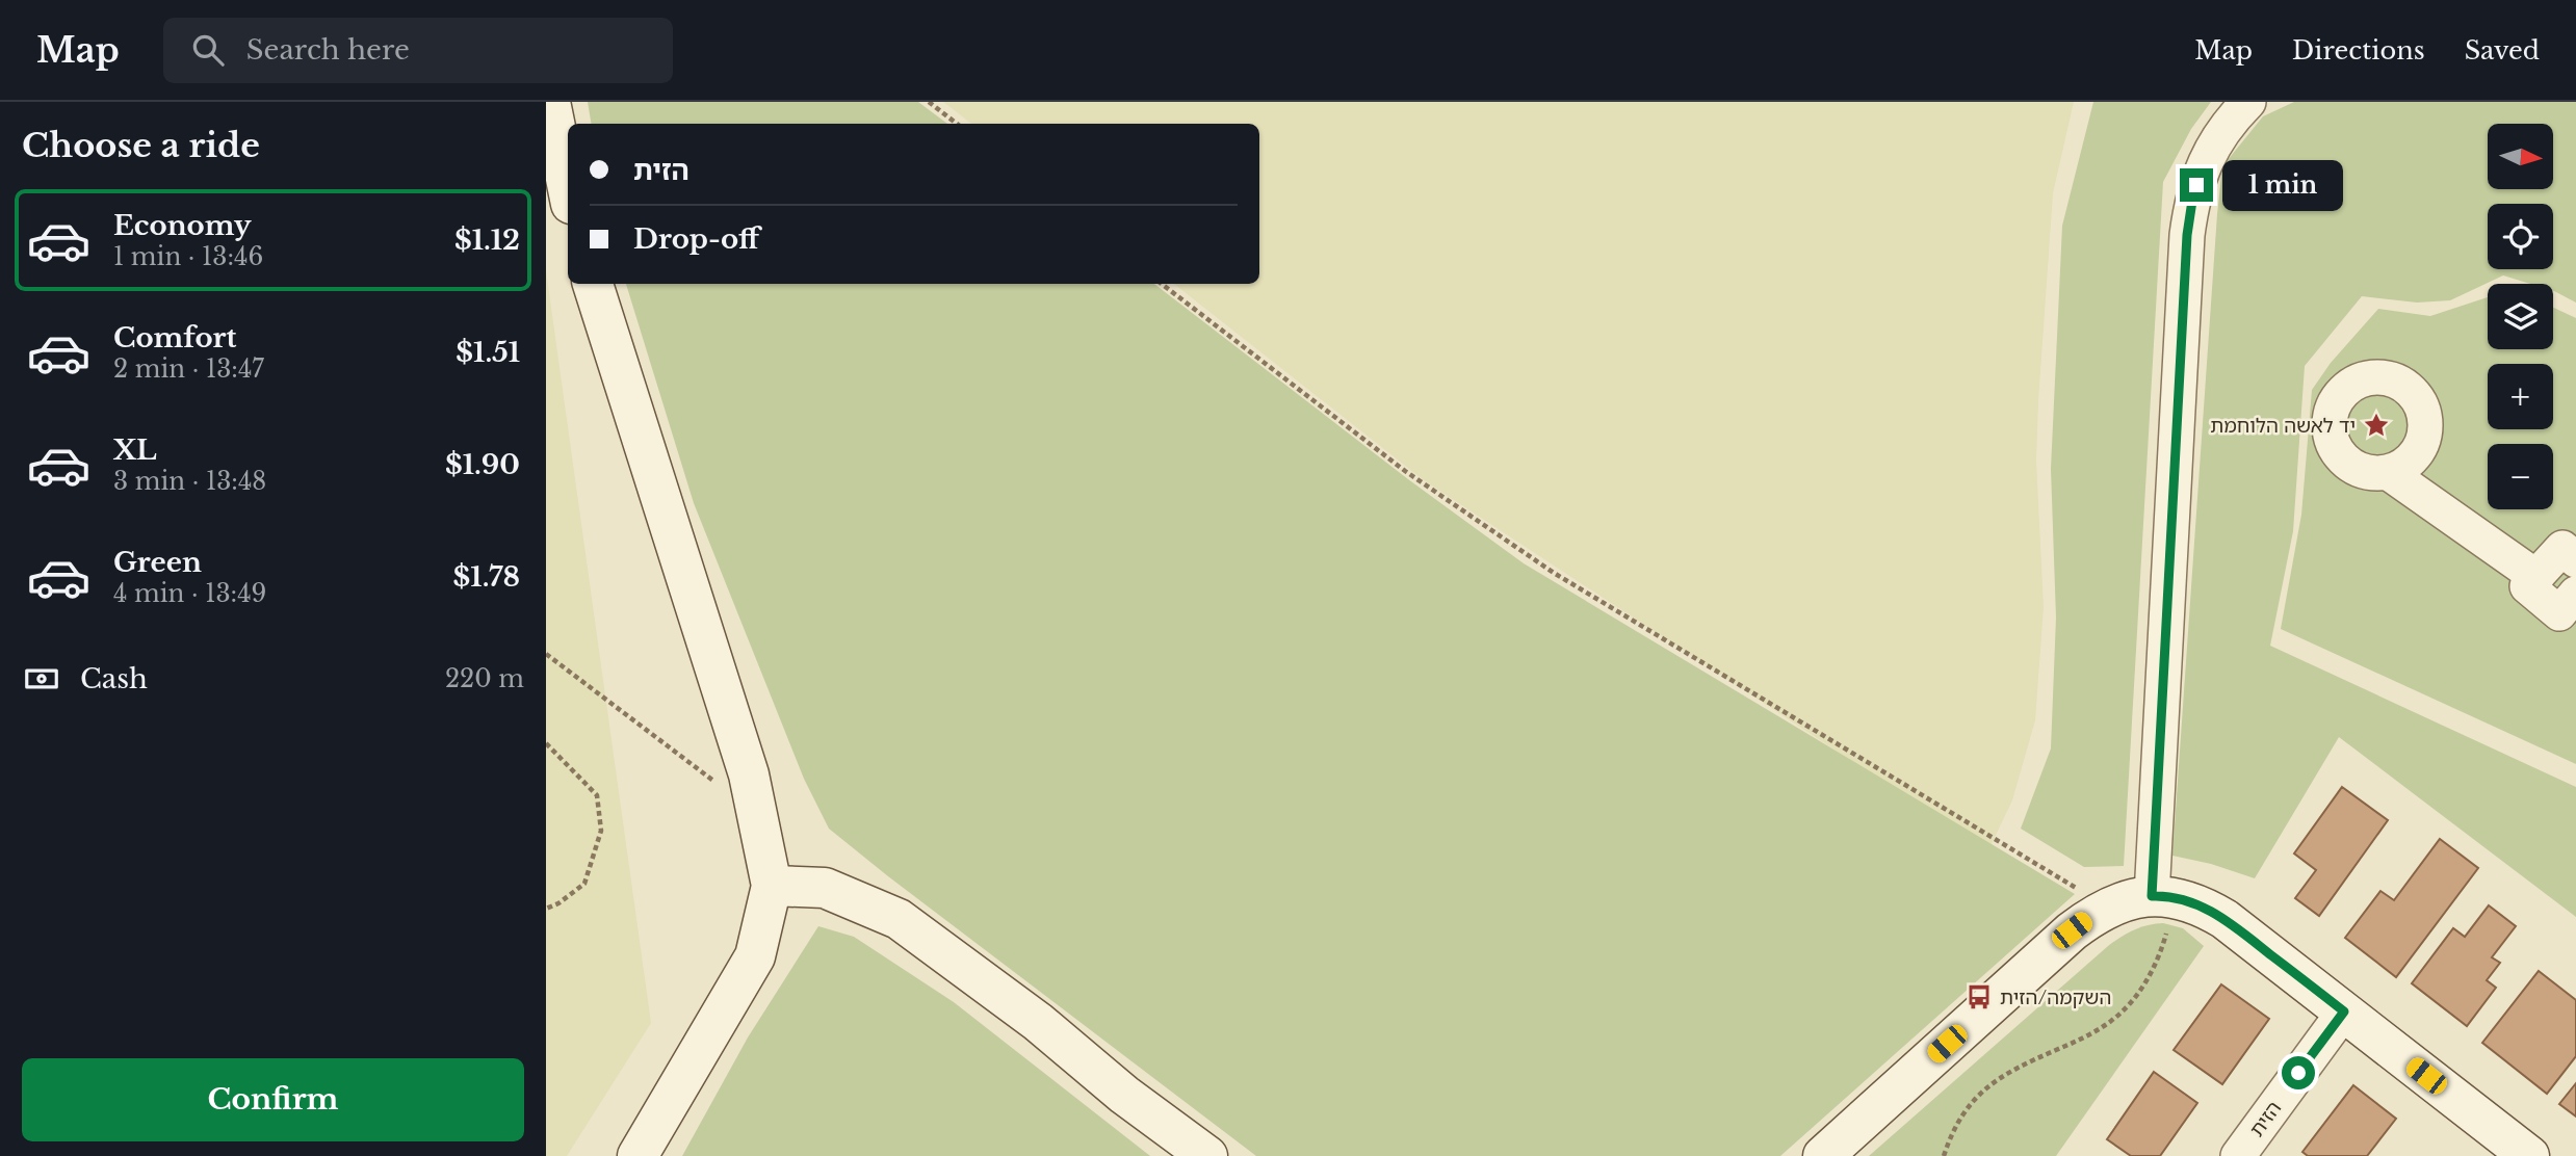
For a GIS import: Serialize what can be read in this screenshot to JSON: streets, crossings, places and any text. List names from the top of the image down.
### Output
{
  "streets": {
    "street": ["הזית"]
  },
  "places": {
    "place": ["יד לאשה הלוחמת"],
    "bus stop": ["השקמה/הזית"]
  },
  "north": "right",
  "page": {
    "header": "Map",
    "search": "Search here",
    "nav": ["Map", "Directions", "Saved"],
    "heading": "Choose a ride",
    "map_buttons": ["+", "−"],
    "banner": ["הזית", "Drop-off"],
    "bubble": "1 min",
    "list": [
      {
        "name": "Economy",
        "note": "1 min · 13:46",
        "value": "$1.12"
      },
      {
        "name": "Comfort",
        "note": "2 min · 13:47",
        "value": "$1.51"
      },
      {
        "name": "XL",
        "note": "3 min · 13:48",
        "value": "$1.90"
      },
      {
        "name": "Green",
        "note": "4 min · 13:49",
        "value": "$1.78"
      }
    ],
    "pay": ["Cash", "220 m"],
    "buttons": "Confirm"
  }
}
